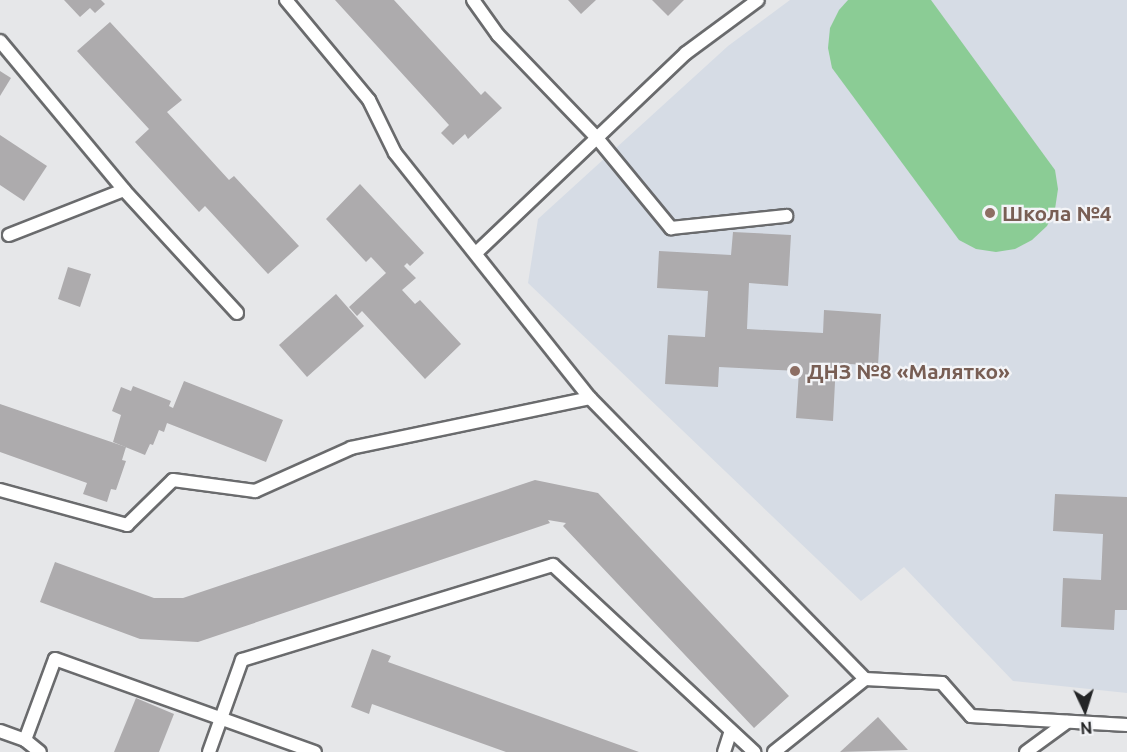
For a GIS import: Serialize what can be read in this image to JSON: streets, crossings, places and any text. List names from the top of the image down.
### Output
{
  "places": ["Школа №4", "ДНЗ №8 «Малятко»"],
  "north": "bottom"
}
